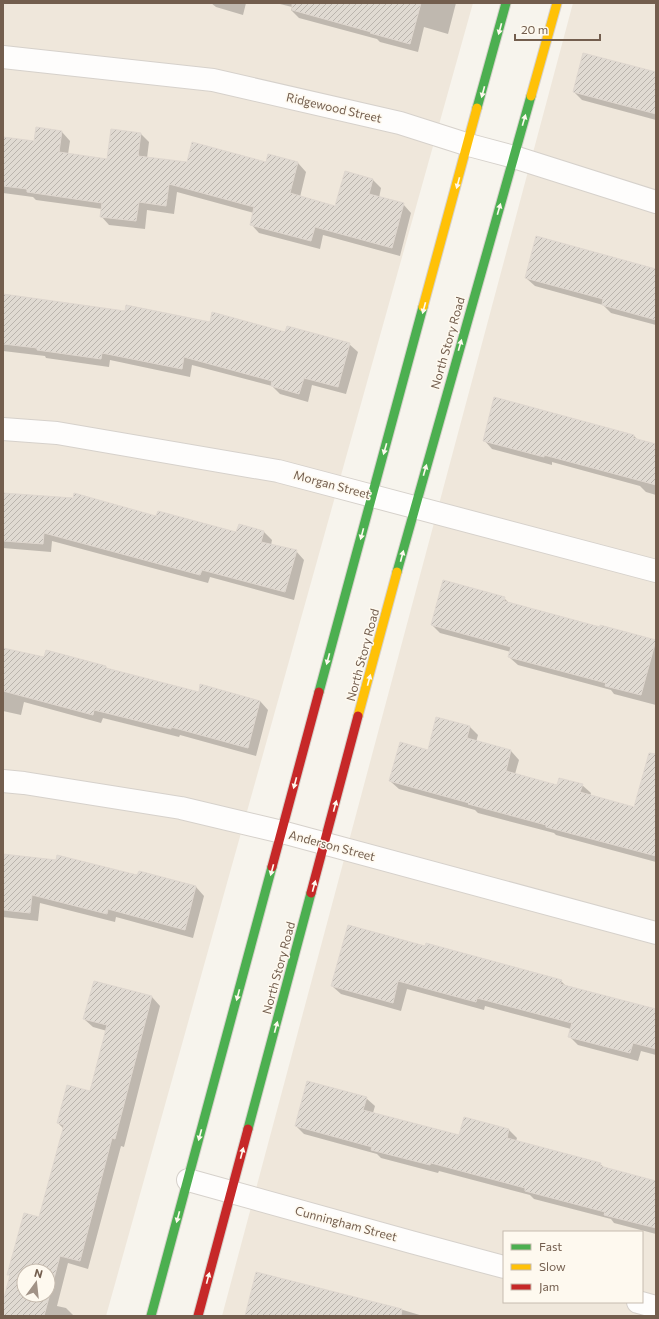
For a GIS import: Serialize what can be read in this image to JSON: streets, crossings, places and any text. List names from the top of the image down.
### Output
{
  "streets": {
    "main road": ["North Story Road"],
    "street": [
      "Ridgewood Street",
      "Morgan Street",
      "Anderson Street",
      "Cunningham Street"
    ]
  },
  "crossings": [
    ["Ridgewood Street", "North Story Road"],
    ["North Story Road", "Morgan Street"],
    ["North Story Road", "Anderson Street"],
    ["North Story Road", "Cunningham Street"]
  ],
  "legend": ["Fast", "Slow", "Jam"],
  "scale_bar": "20 m",
  "north": "top"
}
